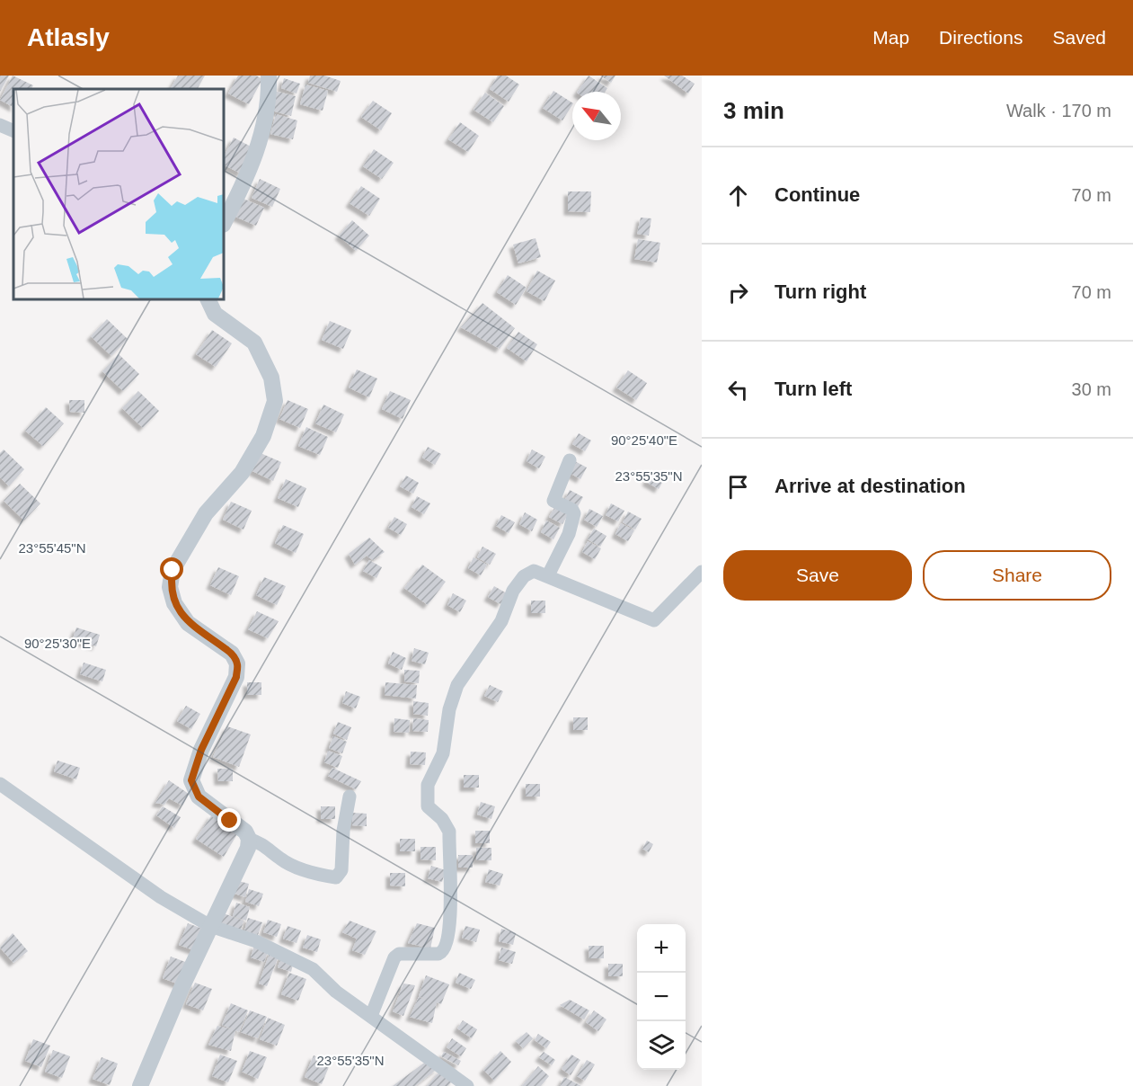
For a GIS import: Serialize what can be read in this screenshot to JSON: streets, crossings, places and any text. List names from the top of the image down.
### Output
{
  "north": "top left",
  "page": {
    "header": "Atlasly",
    "nav": ["Map", "Directions", "Saved"],
    "heading": ["3 min", "Walk · 170 m"],
    "list": [
      ["Continue", "70 m"],
      ["Turn right", "70 m"],
      ["Turn left", "30 m"],
      "Arrive at destination"
    ],
    "buttons": ["Save", "Share"],
    "map_buttons": ["+", "−"]
  },
  "coordinates": [
    "90°25'40\"E",
    "23°55'35\"N",
    "23°55'45\"N",
    "90°25'30\"E"
  ]
}
